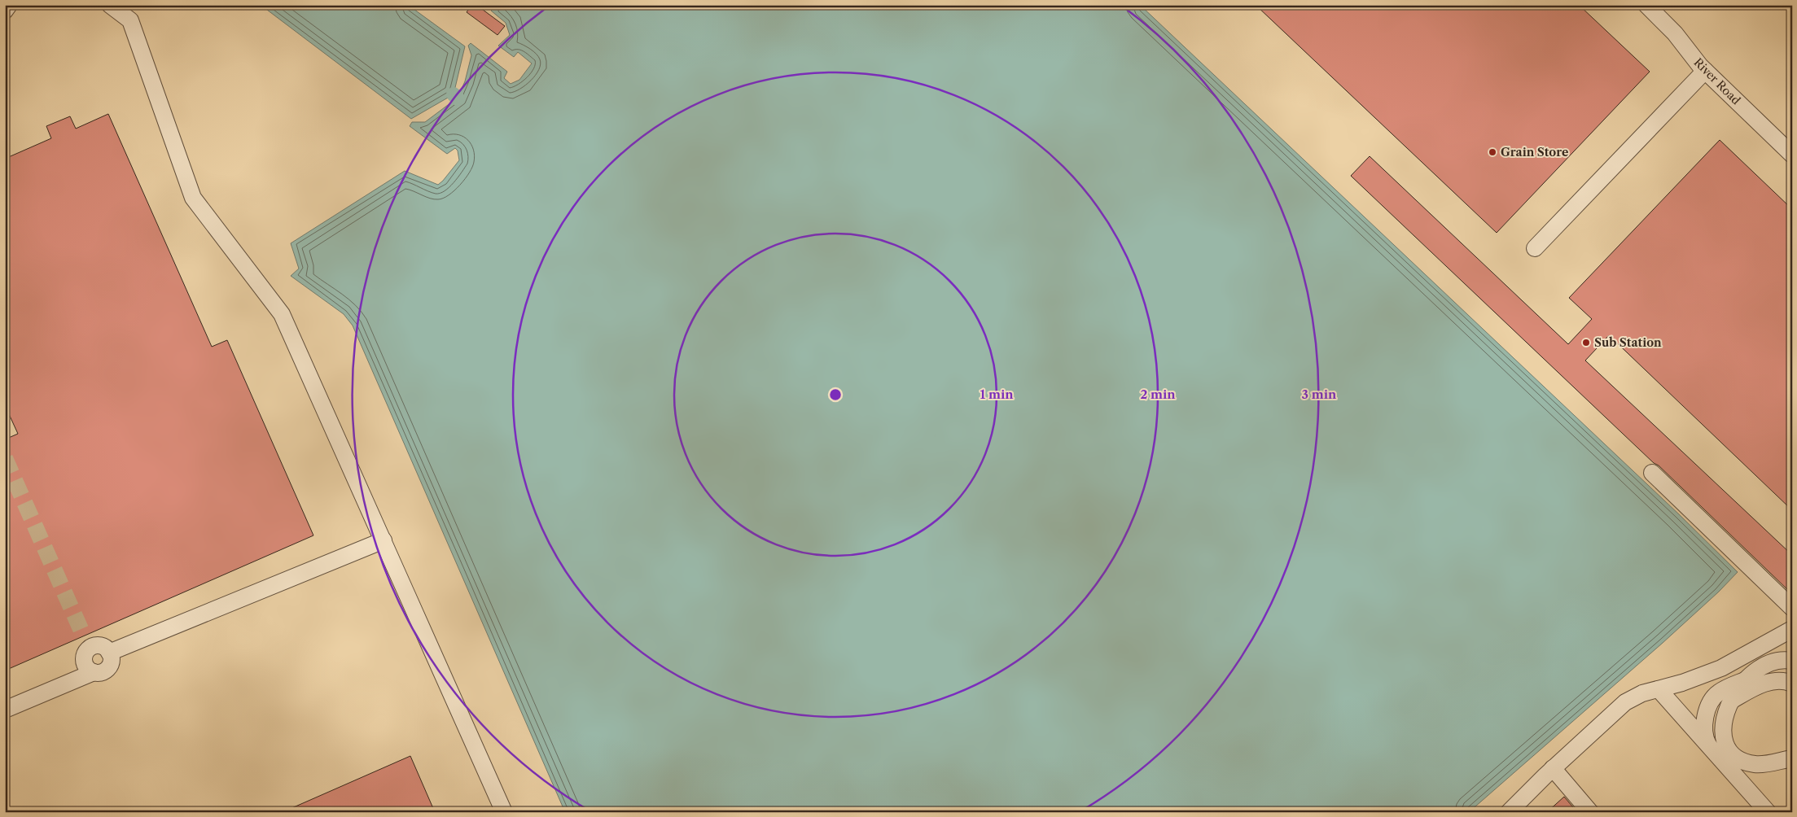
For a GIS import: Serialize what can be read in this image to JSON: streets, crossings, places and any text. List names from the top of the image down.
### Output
{
  "streets": {
    "lane": ["River Road"]
  },
  "places": ["Grain Store", "Sub Station"],
  "rings": ["1 min", "2 min", "3 min"]
}
